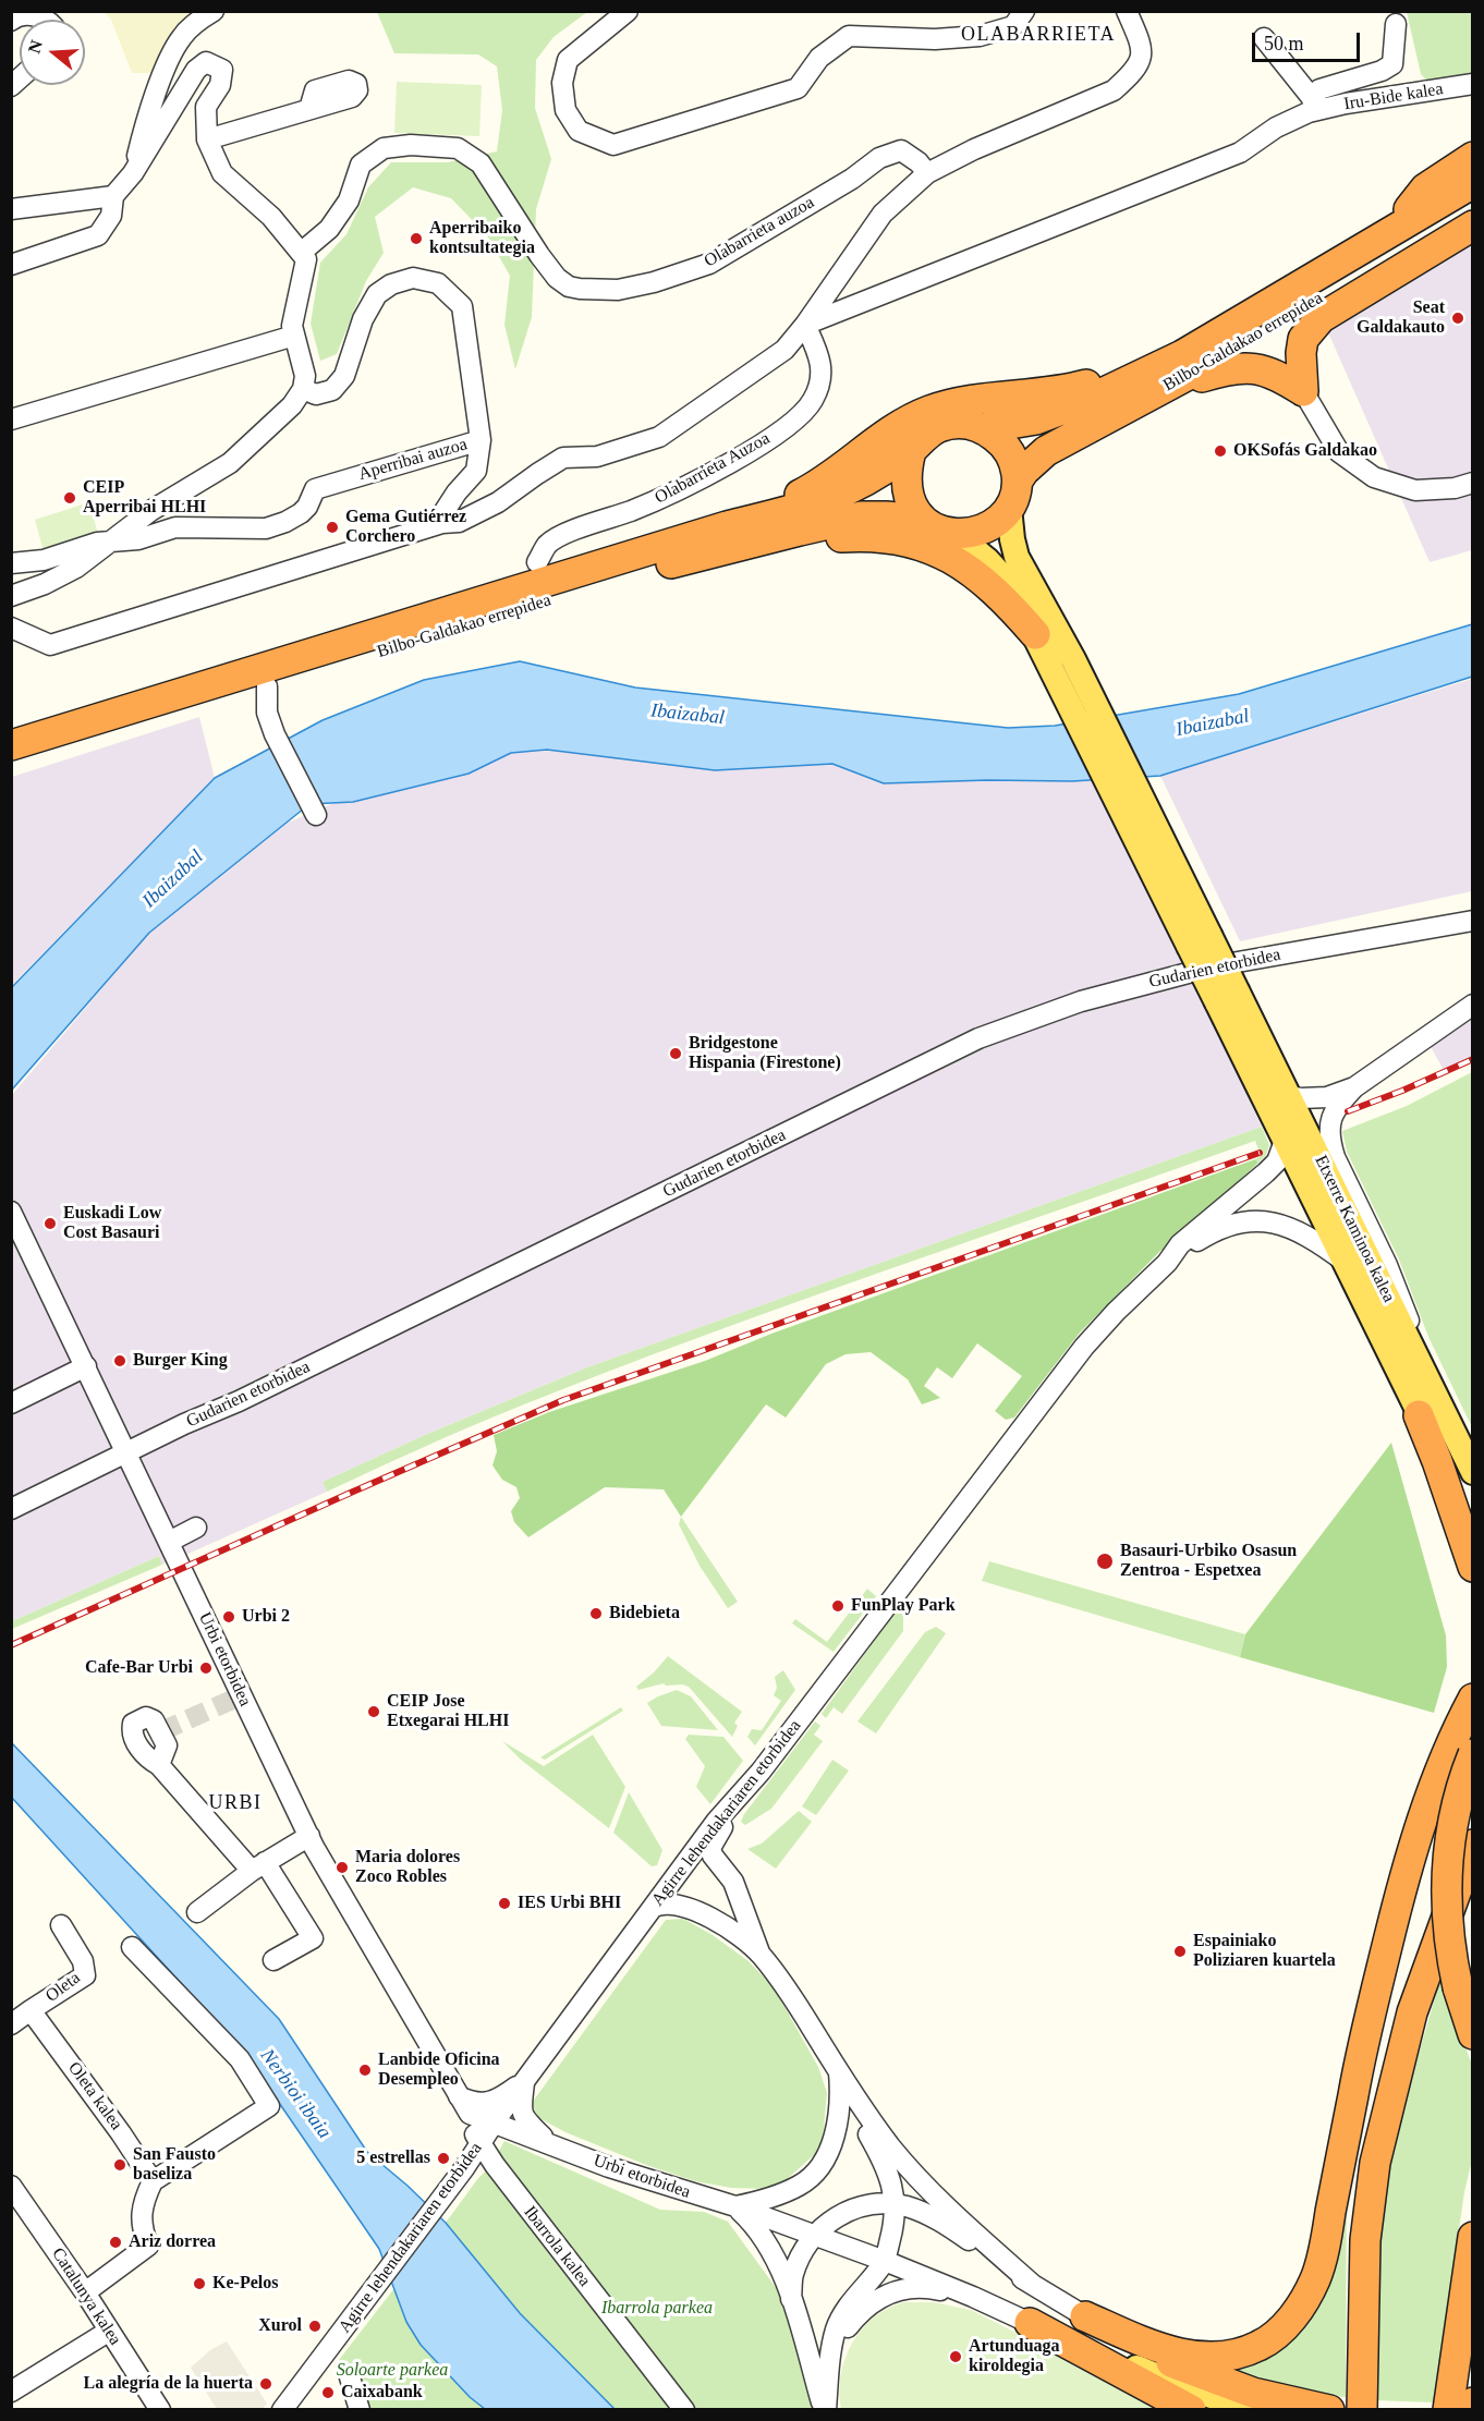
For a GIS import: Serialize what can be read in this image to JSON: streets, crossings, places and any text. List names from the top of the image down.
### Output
{
  "streets": {
    "highway": ["Bilbo-Galdakao errepidea"],
    "main road": ["Gudarien etorbidea", "Etxerre Kaminoa kalea"],
    "street": [
      "Iru-Bide kalea",
      "Olabarrieta auzoa",
      "Aperribai auzoa",
      "Olabarrieta Auzoa",
      "Urbi etorbidea",
      "Agirre lehendakariaren etorbidea",
      "Oleta",
      "Oleta kalea",
      "Ibarrola kalea",
      "Catalunya kalea"
    ]
  },
  "crossings": [
    ["Bilbo-Galdakao errepidea", "Olabarrieta Auzoa"],
    ["Gudarien etorbidea", "Etxerre Kaminoa kalea"],
    ["Gudarien etorbidea", "Urbi etorbidea"],
    ["Etxerre Kaminoa kalea", "Agirre lehendakariaren etorbidea"],
    ["Urbi etorbidea", "Agirre lehendakariaren etorbidea"],
    ["Urbi etorbidea", "Ibarrola kalea"],
    ["Agirre lehendakariaren etorbidea", "Ibarrola kalea"],
    ["Oleta", "Oleta kalea"]
  ],
  "districts": ["OLABARRIETA", "URBI"],
  "water": ["Ibaizabal", "Nerbioi ibaia"],
  "parks": ["Ibarrola parkea", "Soloarte parkea"],
  "places": [
    "Aperribaiko kontsultategia",
    "Seat Galdakauto",
    "OKSofás Galdakao",
    "CEIP Aperribai HLHI",
    "Gema Gutiérrez Corchero",
    "Bridgestone Hispania (Firestone)",
    "Euskadi Low Cost Basauri",
    "Burger King",
    "Basauri-Urbiko Osasun Zentroa - Espetxea",
    "FunPlay Park",
    "Bidebieta",
    "Urbi 2",
    "Cafe-Bar Urbi",
    "CEIP Jose Etxegarai HLHI",
    "Maria dolores Zoco Robles",
    "IES Urbi BHI",
    "Espainiako Poliziaren kuartela",
    "Lanbide Oficina Desempleo",
    "5 estrellas",
    "San Fausto baseliza",
    "Ariz dorrea",
    "Ke-Pelos",
    "Xurol",
    "Artunduaga kiroldegia",
    "La alegría de la huerta",
    "Caixabank"
  ],
  "scale_bar": "50 m",
  "north": "left"
}
